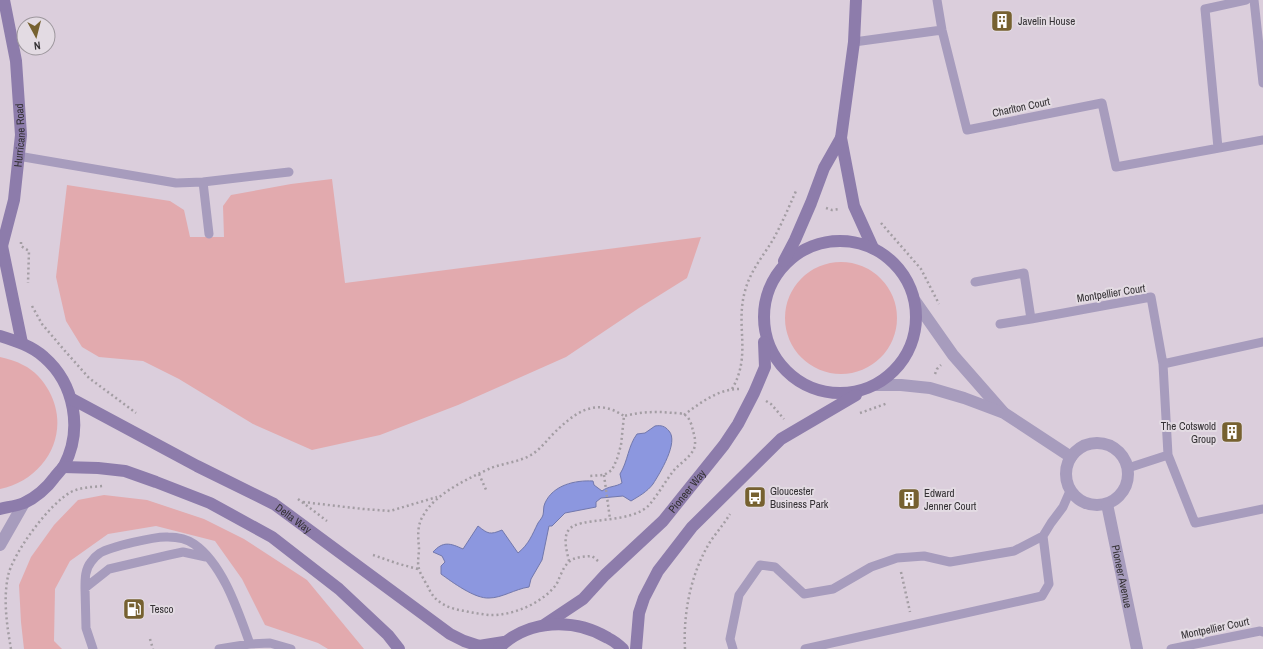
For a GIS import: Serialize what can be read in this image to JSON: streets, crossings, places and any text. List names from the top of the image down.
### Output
{
  "streets": {
    "street": [
      "Hurricane Road",
      "Pioneer Way",
      "Delta Way",
      "Pioneer Avenue"
    ],
    "lane": ["Charlton Court", "Montpellier Court"]
  },
  "places": {
    "building": ["Javelin House", "The Cotswold Group", "Edward Jenner Court"],
    "bus stop": ["Gloucester Business Park"],
    "fuel station": ["Tesco"]
  },
  "north": "bottom"
}
